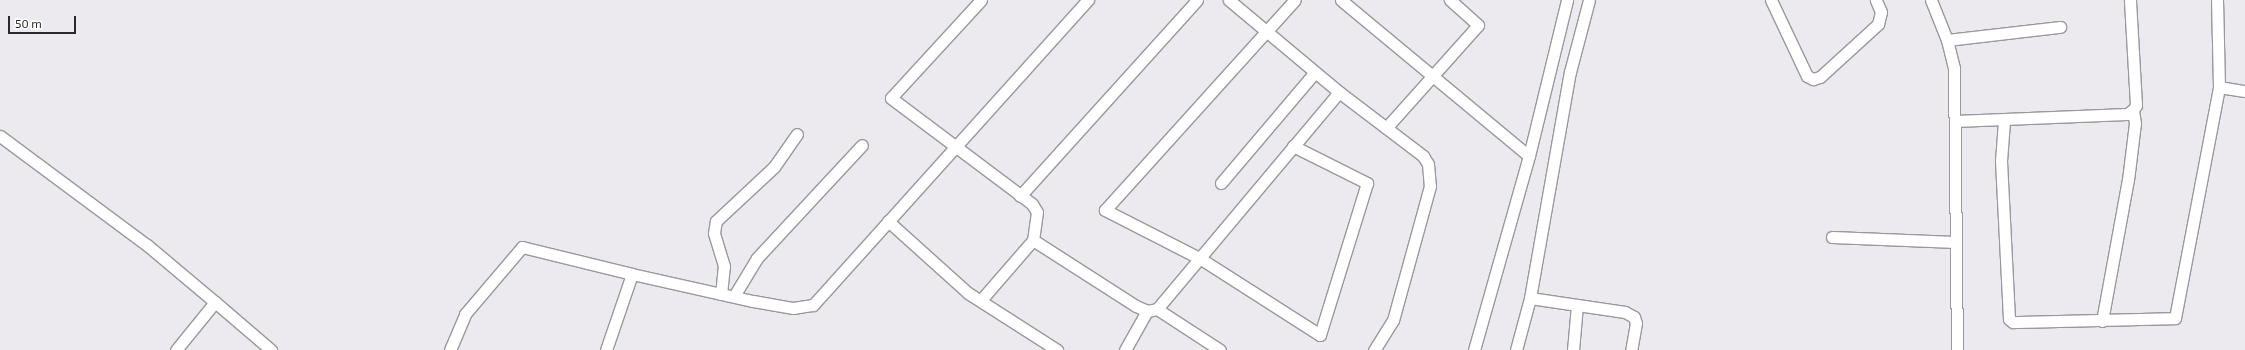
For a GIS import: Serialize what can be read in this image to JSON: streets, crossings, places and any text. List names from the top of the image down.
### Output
{
  "scale_bar": "50 m"
}
